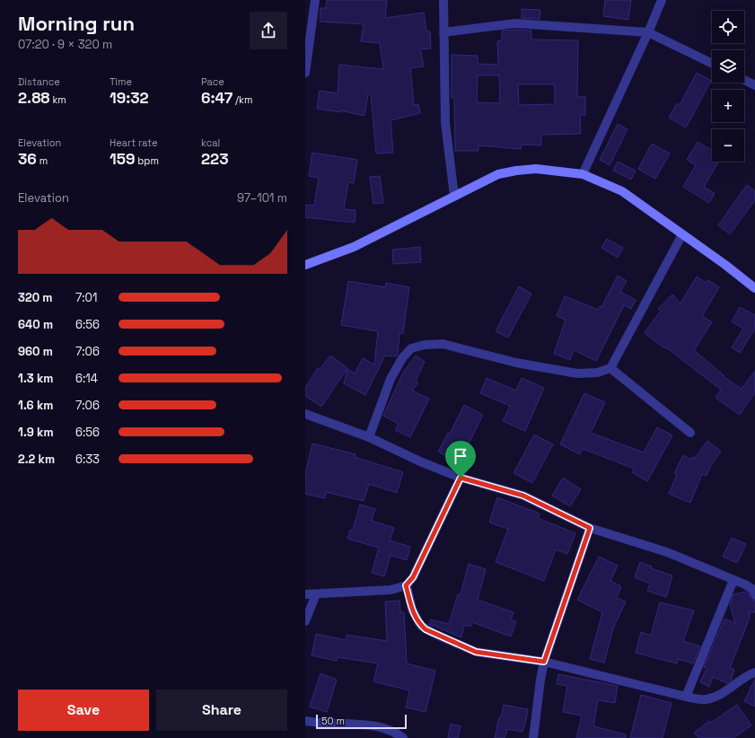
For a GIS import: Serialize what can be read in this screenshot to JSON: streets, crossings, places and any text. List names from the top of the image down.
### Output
{
  "scale_bar": "50 m",
  "page": {
    "heading": ["Morning run", "07:20 · 9 × 320 m"],
    "map_buttons": ["+", "−"],
    "stats": [
      ["Distance", "2.88 km"],
      ["Time", "19:32"],
      ["Pace", "6:47 /km"],
      ["Elevation", "36 m"],
      ["Heart rate", "159 bpm"],
      ["kcal", "223"]
    ],
    "chart": ["Elevation", "97–101 m"],
    "list": [
      {
        "name": "320 m",
        "note": "7:01"
      },
      {
        "name": "640 m",
        "note": "6:56"
      },
      {
        "name": "960 m",
        "note": "7:06"
      },
      {
        "name": "1.3 km",
        "note": "6:14"
      },
      {
        "name": "1.6 km",
        "note": "7:06"
      },
      {
        "name": "1.9 km",
        "note": "6:56"
      },
      {
        "name": "2.2 km",
        "note": "6:33"
      }
    ],
    "buttons": ["Save", "Share"],
    "scale": "50 m"
  }
}
